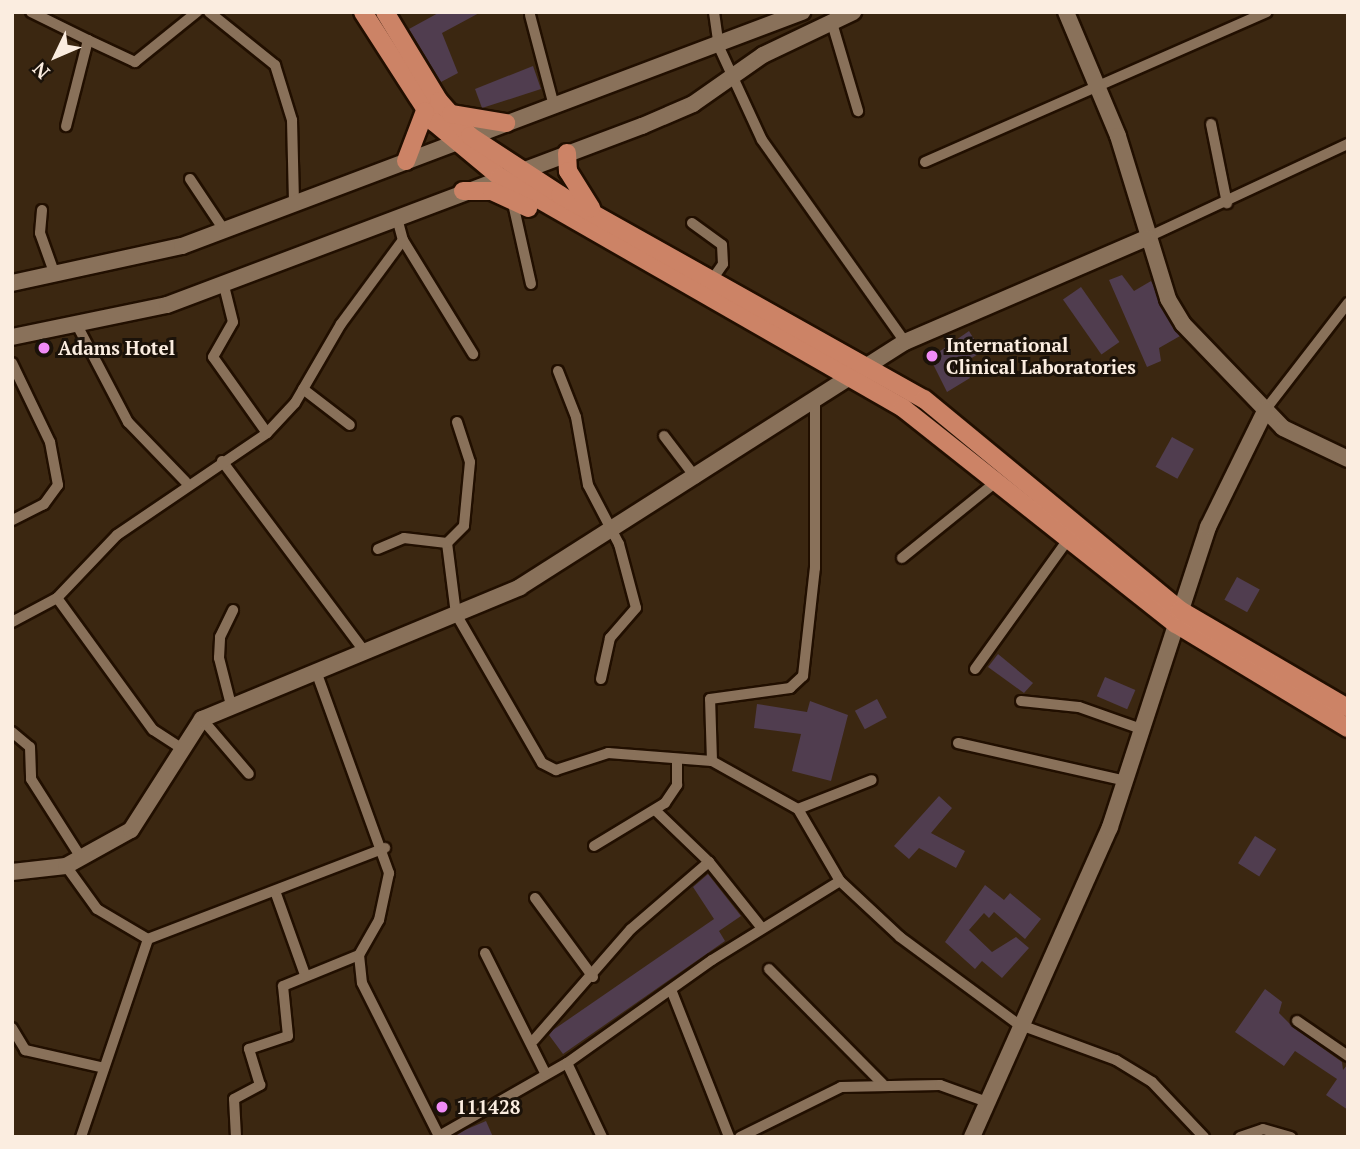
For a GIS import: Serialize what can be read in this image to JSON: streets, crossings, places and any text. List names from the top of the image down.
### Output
{
  "places": ["Adams Hotel", "International Clinical Laboratories", "111428"],
  "north": "bottom left"
}
